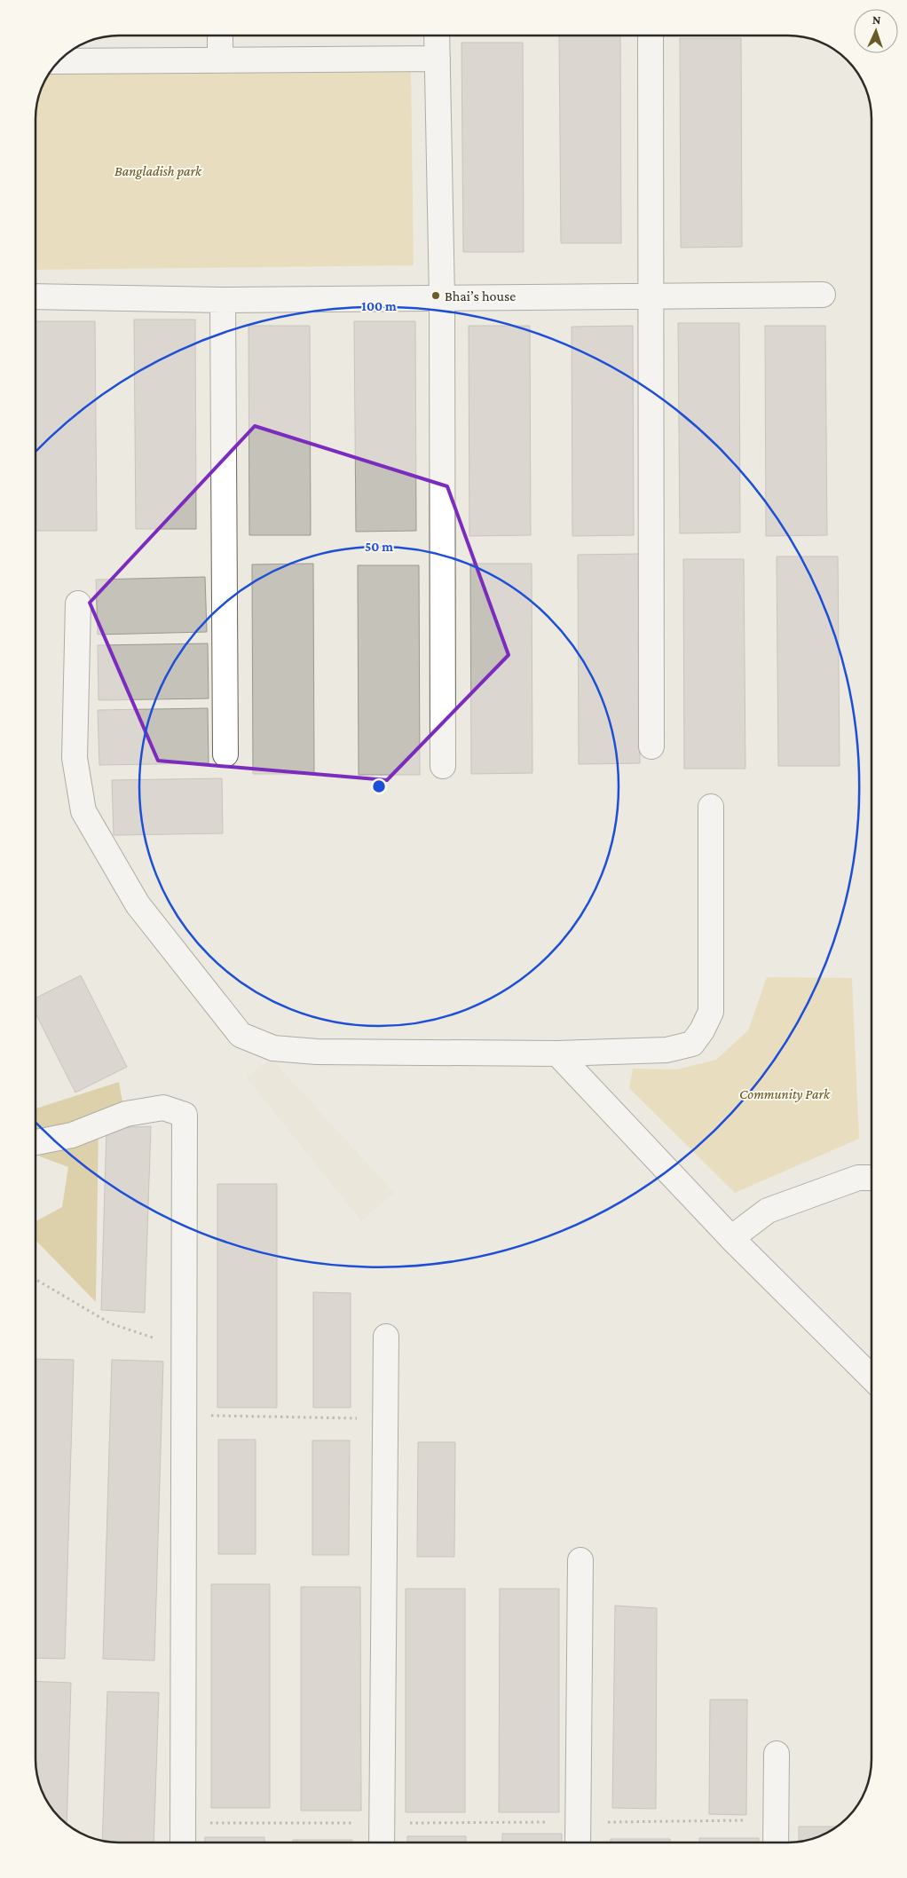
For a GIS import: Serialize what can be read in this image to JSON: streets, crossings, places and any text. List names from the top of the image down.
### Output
{
  "parks": ["Bangladish park", "Community Park"],
  "places": ["Bhai’s house"],
  "north": "top",
  "rings": ["100 m", "50 m"]
}
